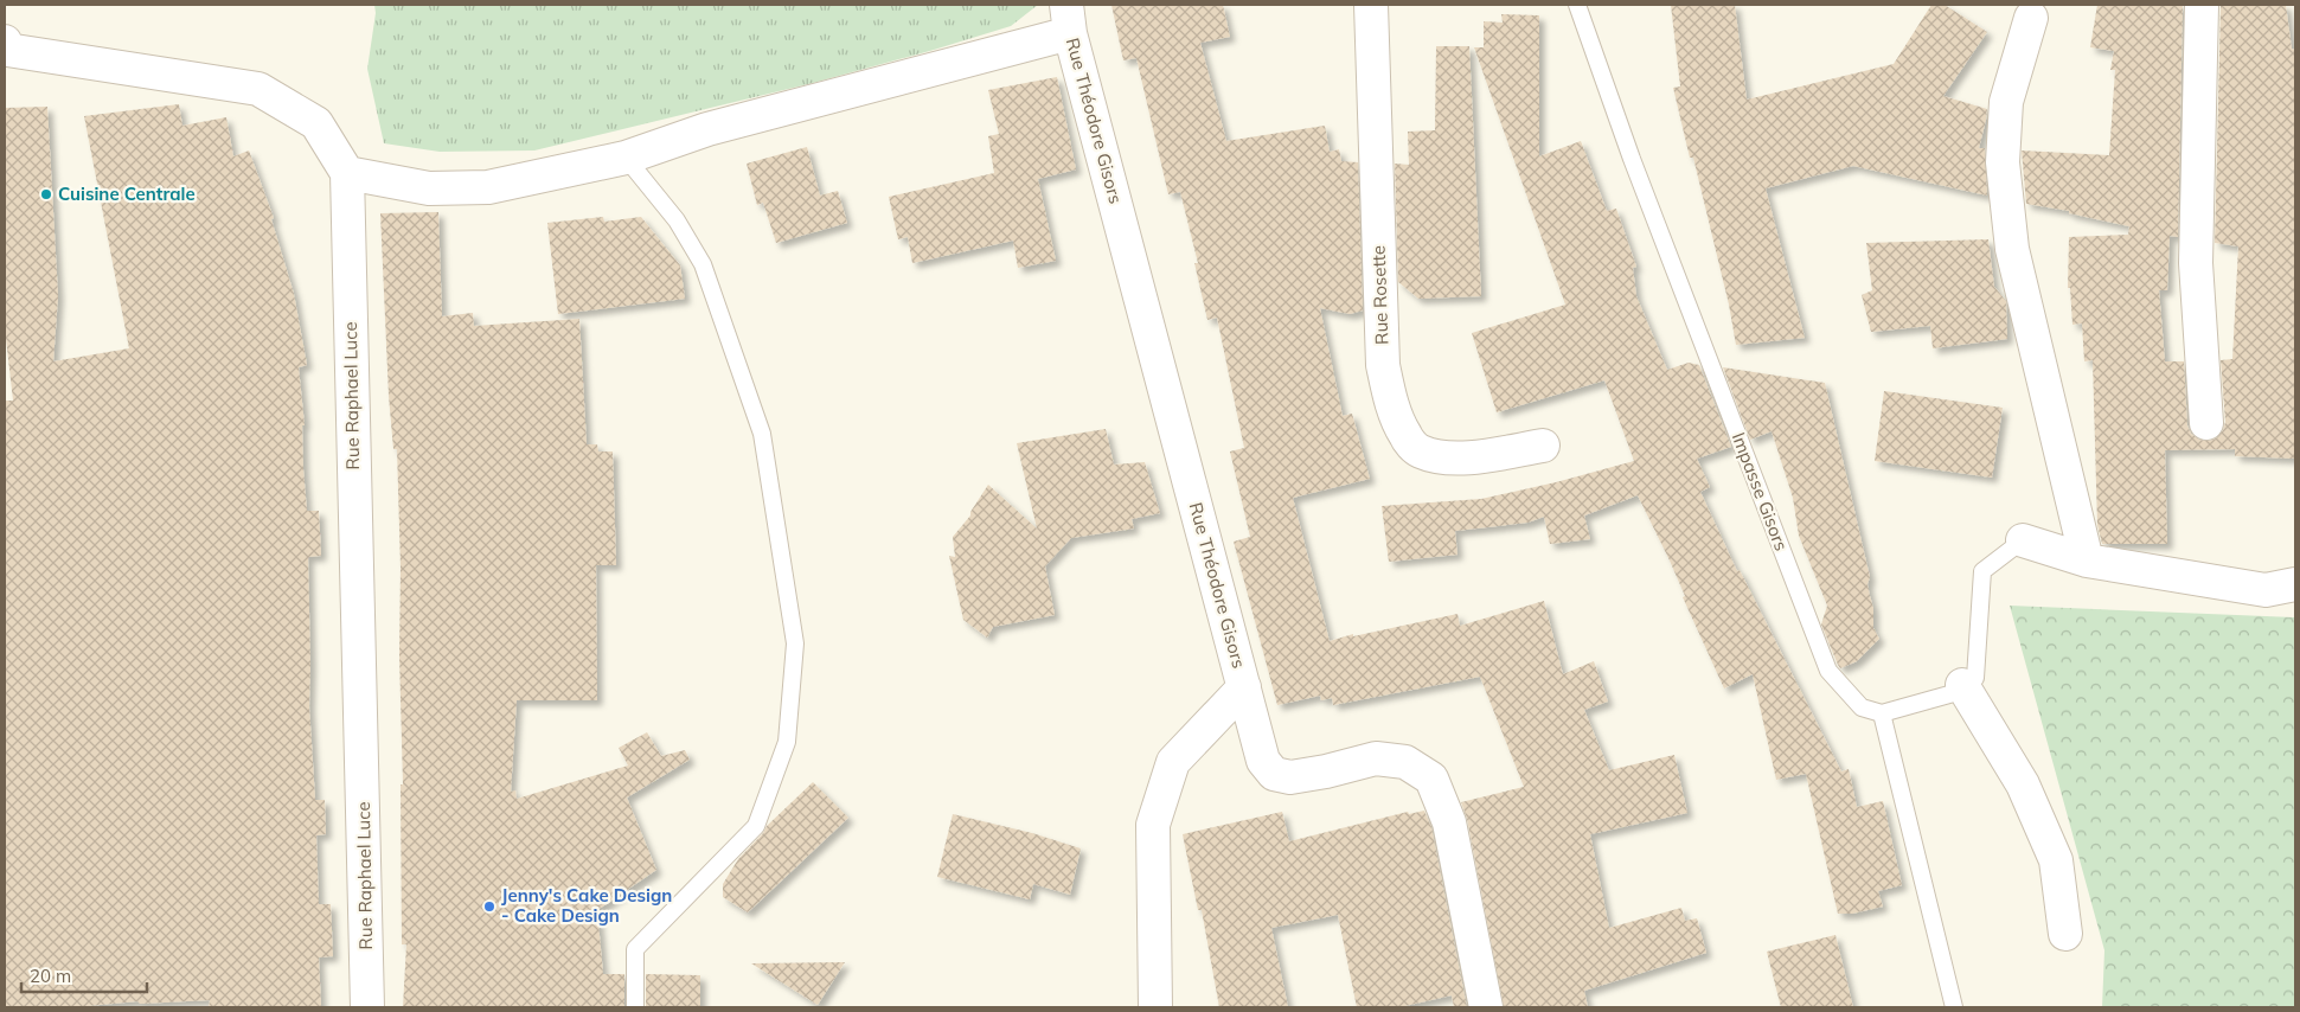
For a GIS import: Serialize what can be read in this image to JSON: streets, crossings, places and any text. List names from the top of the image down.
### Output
{
  "streets": {
    "street": ["Rue Théodore Gisors", "Rue Rosette", "Rue Raphael Luce"],
    "lane": ["Impasse Gisors"]
  },
  "places": ["Cuisine Centrale", "Jenny's Cake Design - Cake Design"],
  "scale_bar": "20 m"
}
